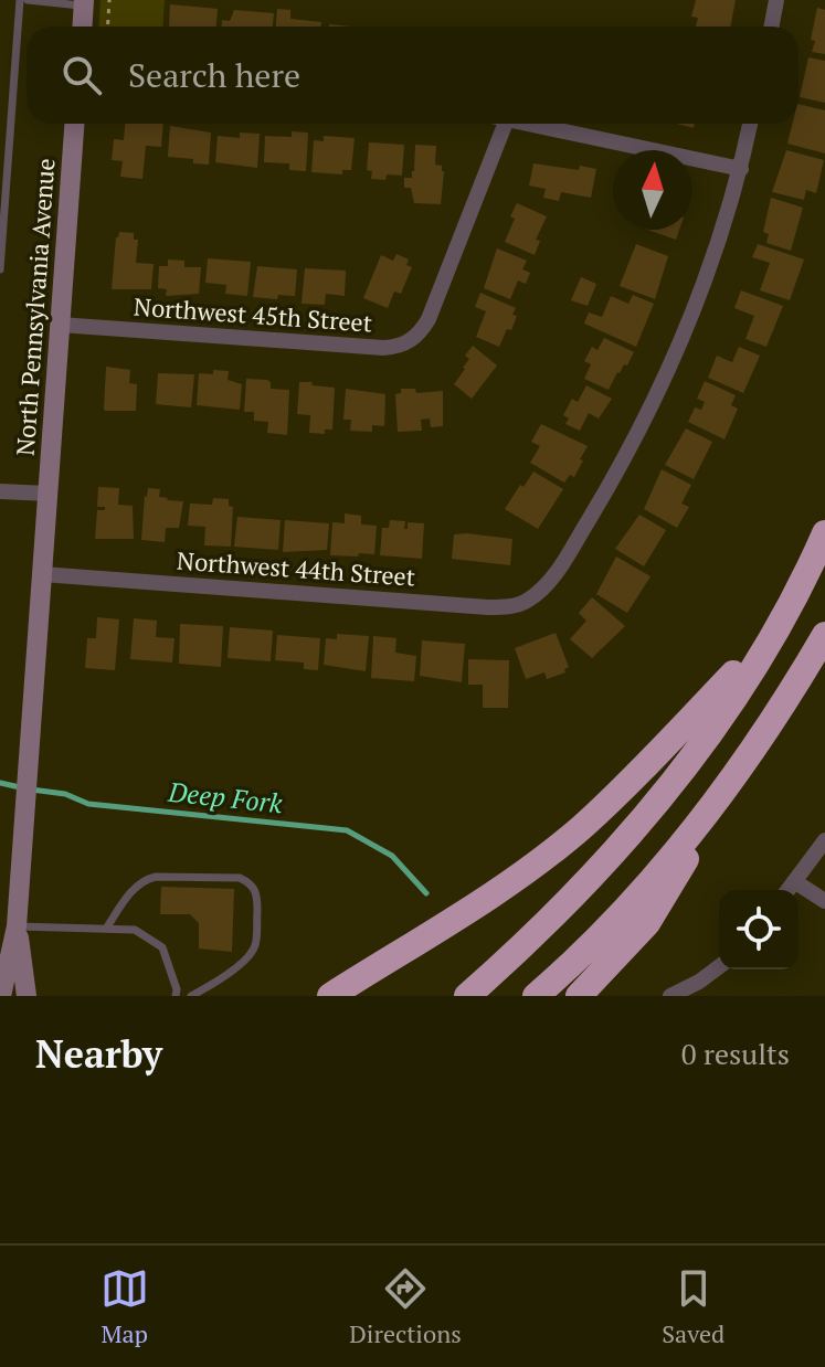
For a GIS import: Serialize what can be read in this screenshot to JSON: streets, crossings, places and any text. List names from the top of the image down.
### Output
{
  "streets": {
    "main road": ["North Pennsylvania Avenue"],
    "street": ["Northwest 45th Street", "Northwest 44th Street"]
  },
  "crossings": [
    ["North Pennsylvania Avenue", "Northwest 45th Street"],
    ["North Pennsylvania Avenue", "Northwest 44th Street"]
  ],
  "water": ["Deep Fork"],
  "north": "top",
  "page": {
    "search": "Search here",
    "heading": ["Nearby", "0 results"],
    "nav": ["Map", "Directions", "Saved"]
  }
}
